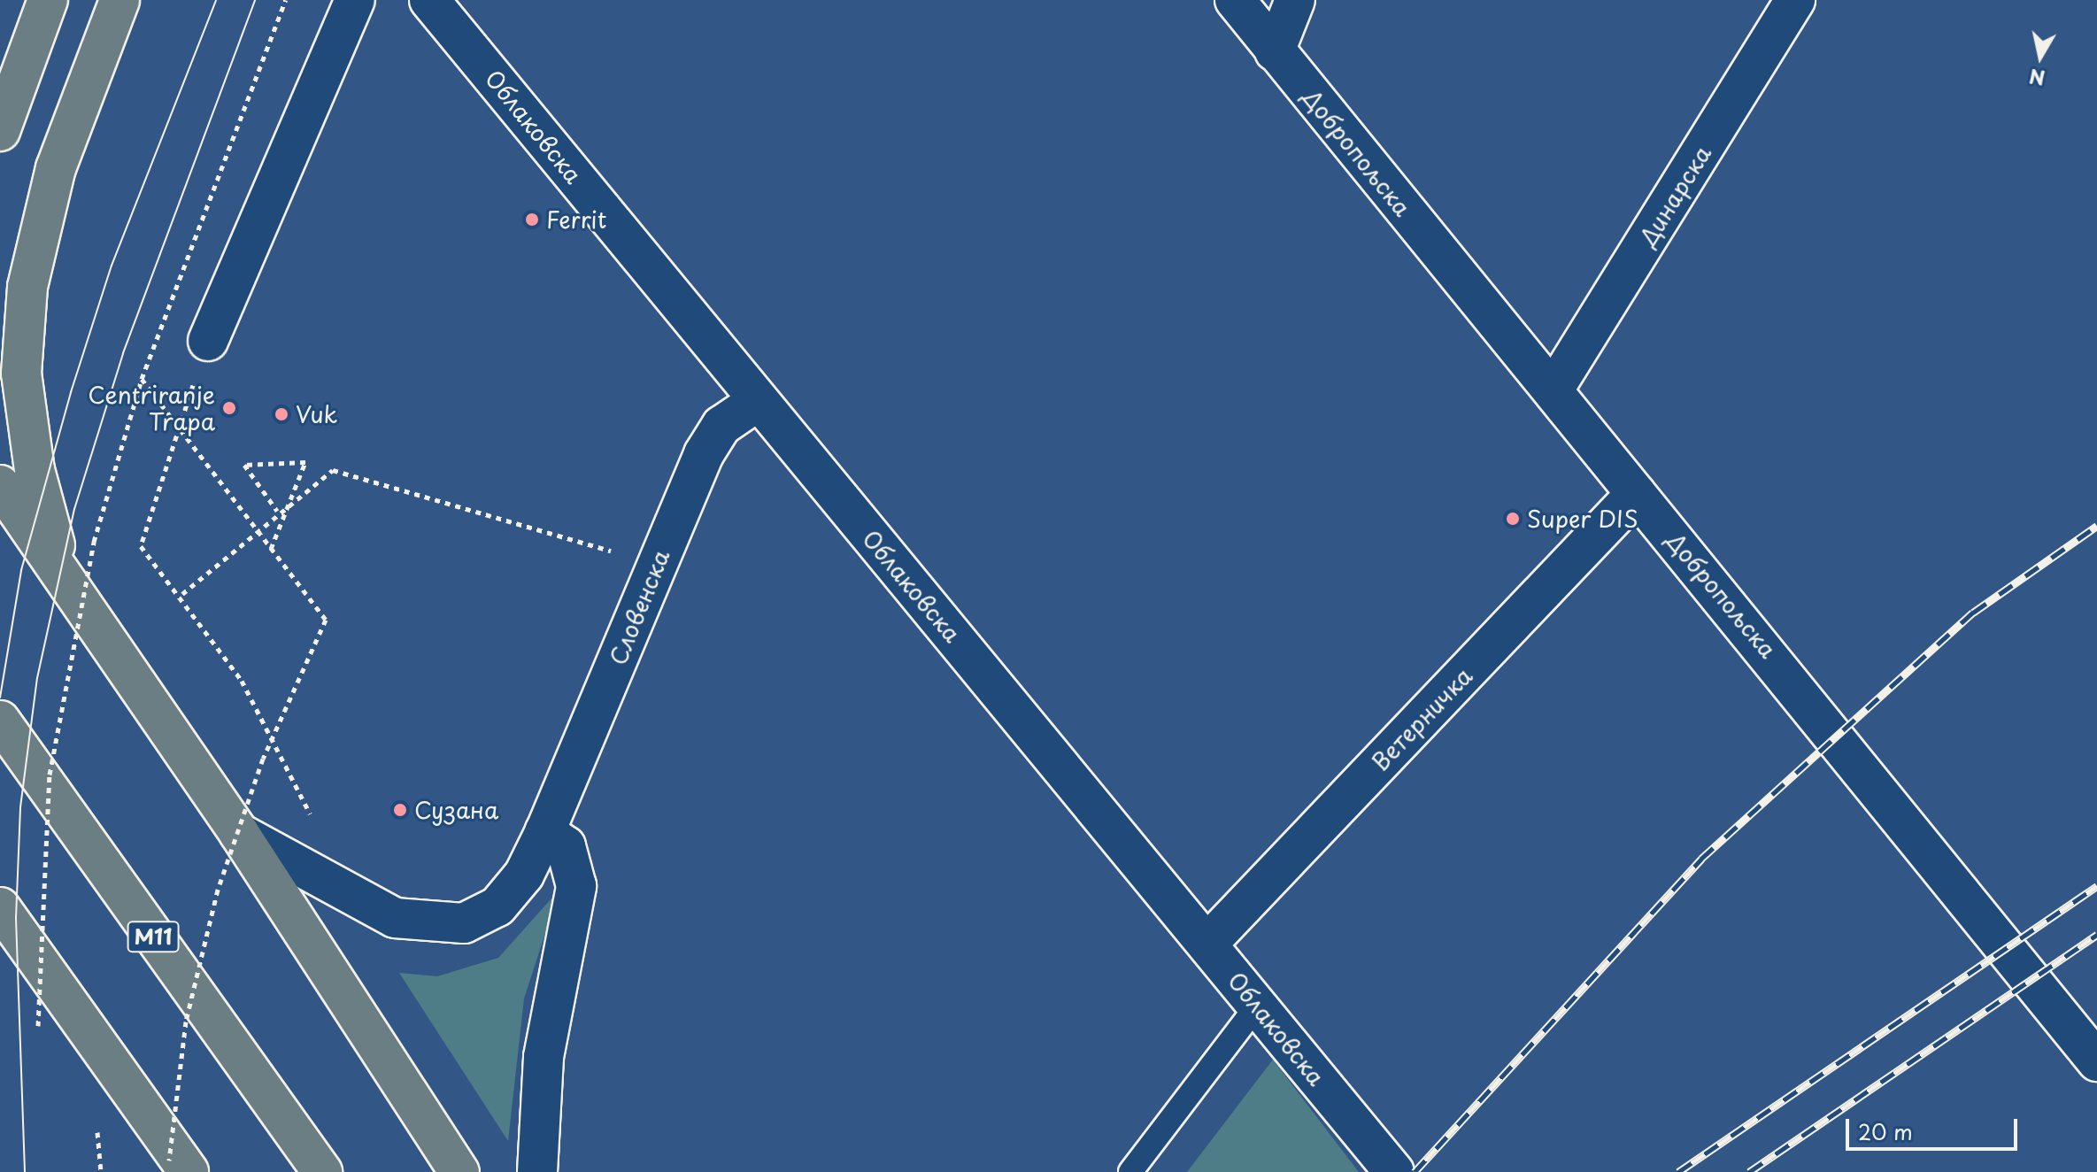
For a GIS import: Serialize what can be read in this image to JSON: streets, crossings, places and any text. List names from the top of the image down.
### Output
{
  "streets": {
    "highway": ["M11"],
    "street": [
      "Облаковска",
      "Добропољска",
      "Динарска",
      "Словенска",
      "Ветерничка"
    ]
  },
  "crossings": [
    ["Облаковска", "Словенска"],
    ["Облаковска", "Ветерничка"],
    ["Добропољска", "Динарска"],
    ["Добропољска", "Ветерничка"]
  ],
  "places": [
    "Ferrit",
    "Centriranje Trapa",
    "Vuk",
    "Super DIS",
    "Сузана"
  ],
  "scale_bar": "20 m",
  "north": "bottom"
}
